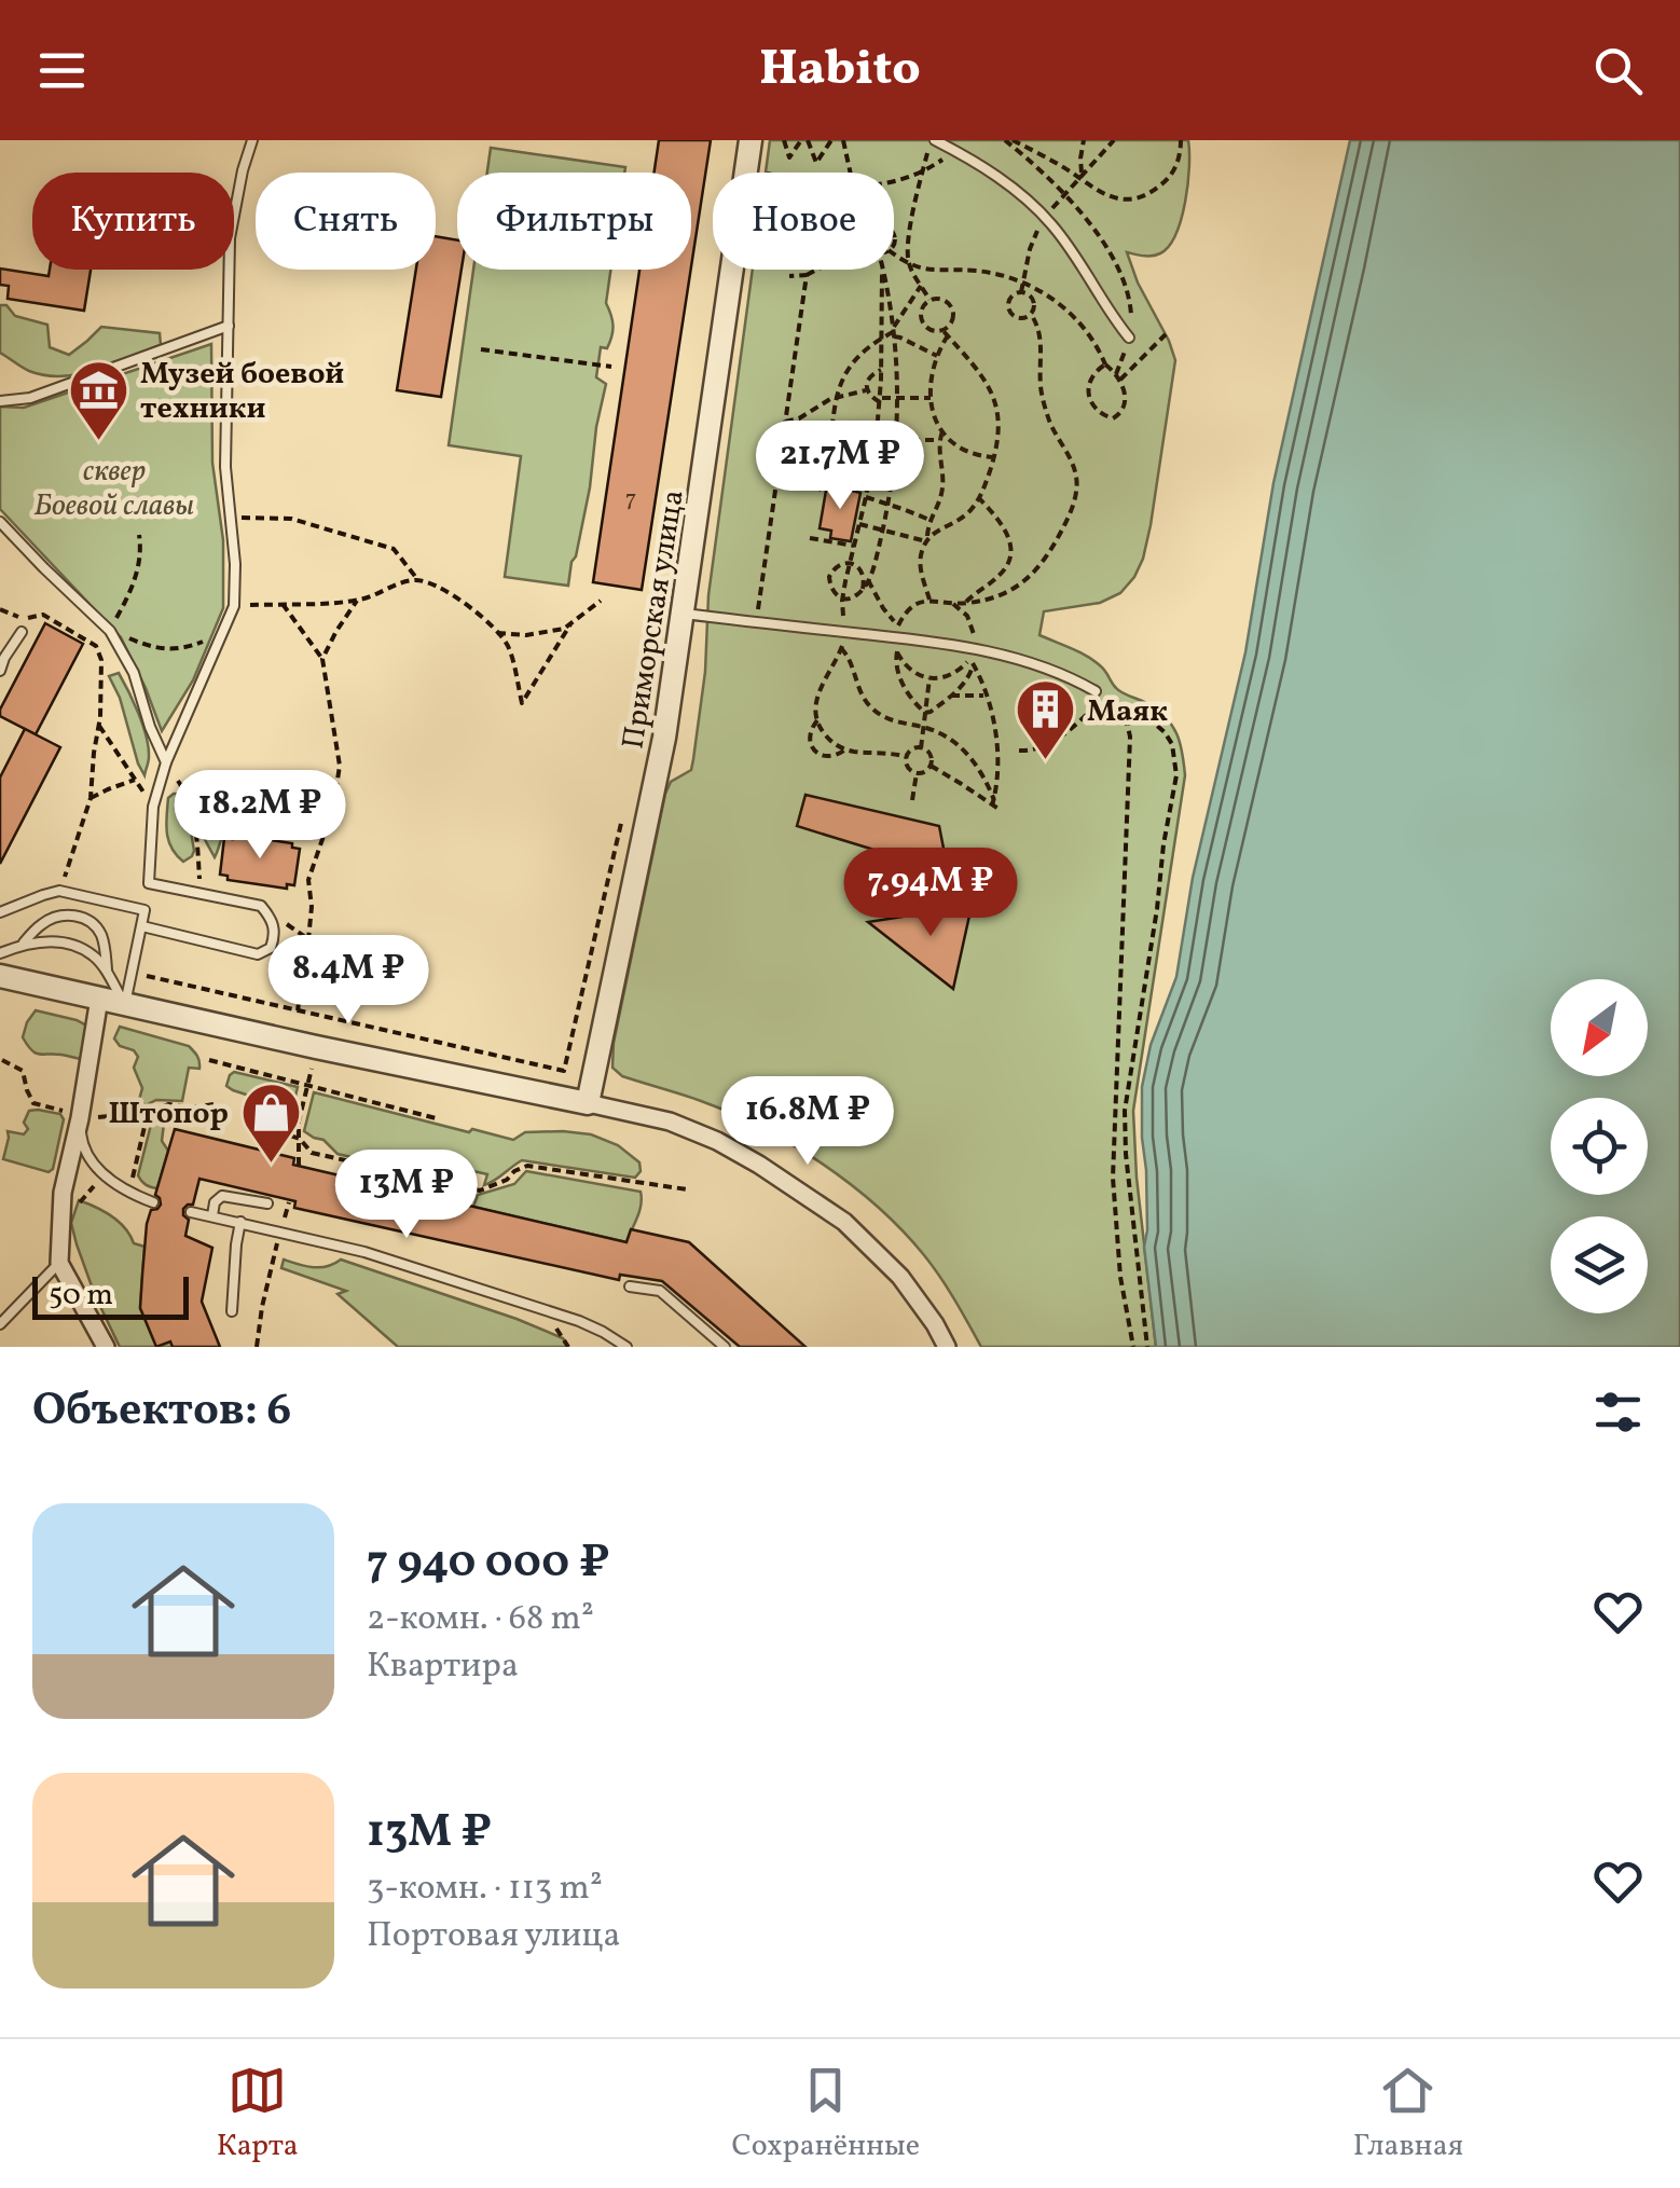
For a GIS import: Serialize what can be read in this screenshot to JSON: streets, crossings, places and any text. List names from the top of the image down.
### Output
{
  "streets": {
    "street": ["Приморская улица"]
  },
  "parks": ["сквер Боевой славы"],
  "places": {
    "museum": ["Музей боевой техники"],
    "building": ["Маяк"],
    "shop": ["Штопор"]
  },
  "house_numbers": ["7"],
  "scale_bar": "50 m",
  "north": "bottom left",
  "page": {
    "header": "Habito",
    "chip": [
      "Купить",
      "Снять",
      "Фильтры",
      "Новое"
    ],
    "price": [
      "21.7M ₽",
      "18.2M ₽",
      "7.94M ₽",
      "8.4M ₽",
      "16.8M ₽",
      "13M ₽"
    ],
    "scale": "50 m",
    "heading": "Объектов: 6",
    "list": [
      {
        "name": "7 940 000 ₽",
        "note": "2-комн. · 68 m² · Квартира"
      },
      {
        "name": "13M ₽",
        "note": "3-комн. · 113 m² · Портовая улица"
      }
    ],
    "tabs": ["Карта", "Сохранённые", "Главная"]
  }
}
